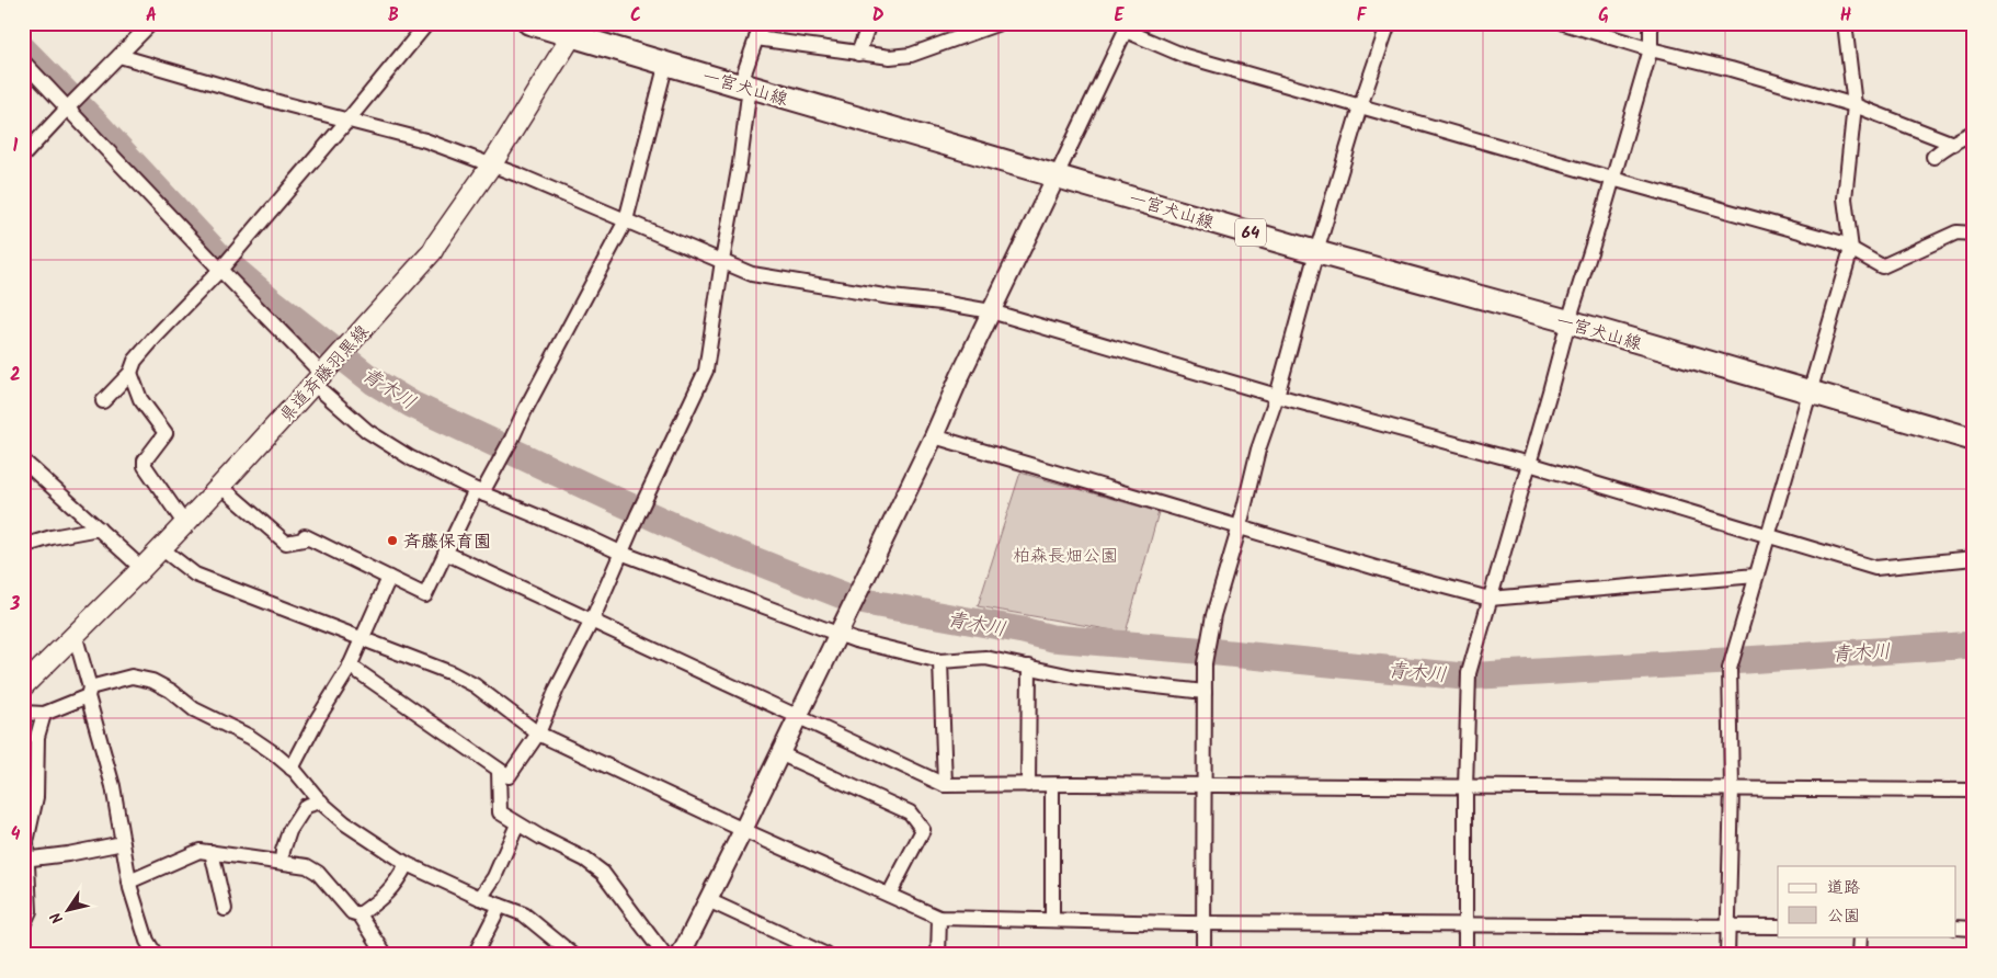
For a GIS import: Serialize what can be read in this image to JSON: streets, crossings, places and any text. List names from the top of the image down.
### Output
{
  "streets": {
    "main road": ["一宮犬山線", "64", "県道斉藤羽黒線"]
  },
  "crossings": [
    ["一宮犬山線", "県道斉藤羽黒線"]
  ],
  "water": ["青木川"],
  "parks": ["柏森長畑公園"],
  "places": ["斉藤保育園"],
  "legend": ["道路", "公園"],
  "north": "bottom left",
  "grid": {
    "columns": [
      "A",
      "B",
      "C",
      "D",
      "E",
      "F",
      "G",
      "H"
    ],
    "rows": [
      "1",
      "2",
      "3",
      "4"
    ]
  }
}
